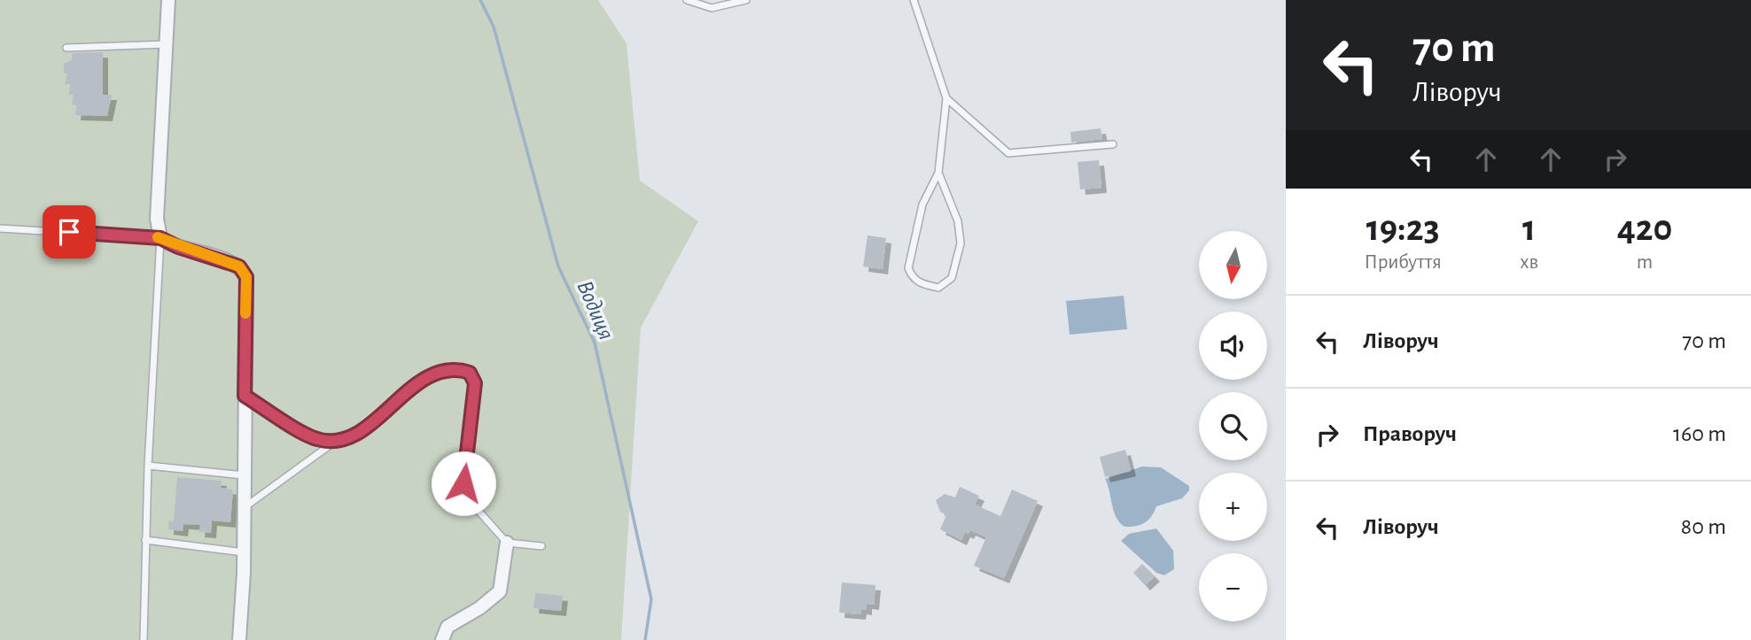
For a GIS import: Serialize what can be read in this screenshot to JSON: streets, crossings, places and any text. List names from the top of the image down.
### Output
{
  "water": ["Водиця"],
  "north": "bottom",
  "page": {
    "turn": ["70 m", "Ліворуч"],
    "eta": [
      "19:23",
      "Прибуття",
      "1",
      "хв",
      "420",
      "m"
    ],
    "map_buttons": ["+", "−"],
    "list": [
      {
        "name": "Ліворуч",
        "value": "70 m"
      },
      {
        "name": "Праворуч",
        "value": "160 m"
      },
      {
        "name": "Ліворуч",
        "value": "80 m"
      }
    ]
  }
}
